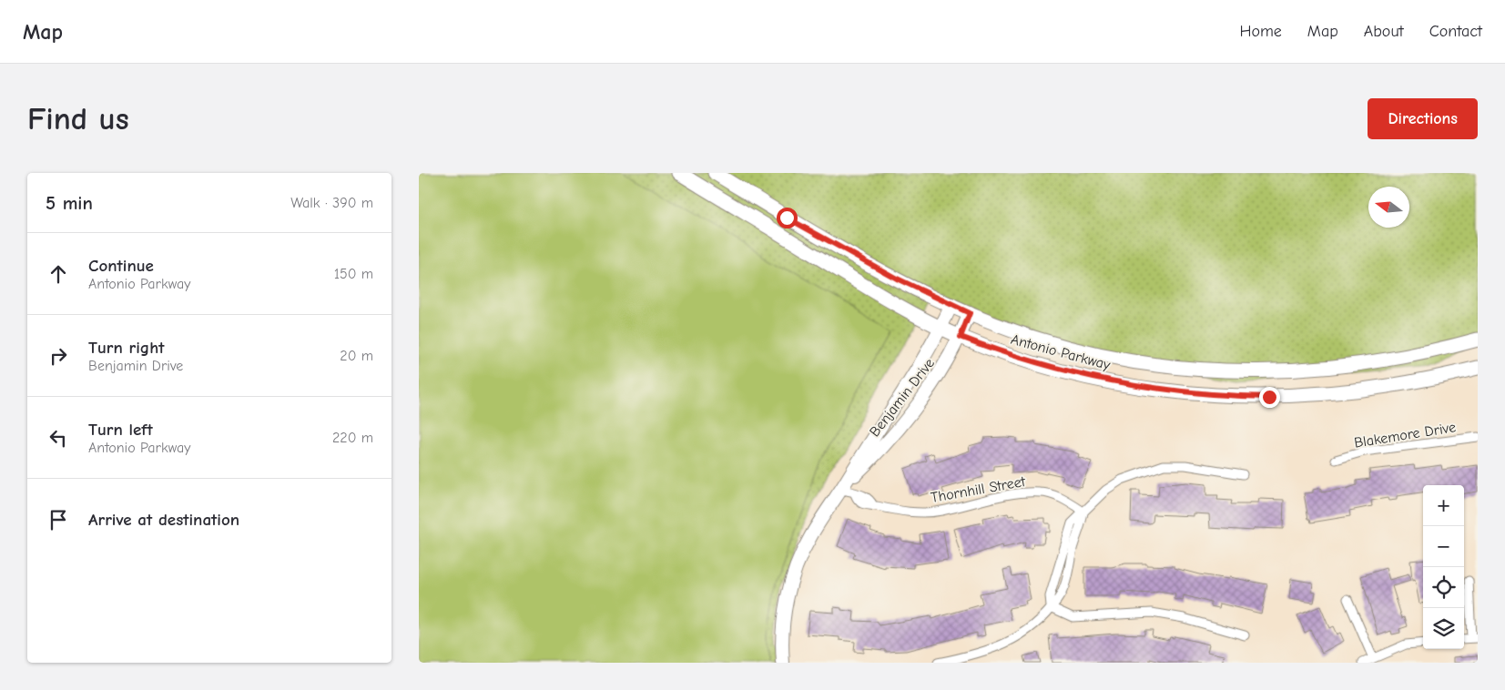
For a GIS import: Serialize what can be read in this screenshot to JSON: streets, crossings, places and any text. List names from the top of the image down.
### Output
{
  "streets": {
    "main road": ["Antonio Parkway", "Benjamin Drive"],
    "street": ["Blakemore Drive", "Thornhill Street"]
  },
  "crossings": [
    ["Antonio Parkway", "Benjamin Drive"],
    ["Benjamin Drive", "Thornhill Street"]
  ],
  "north": "left",
  "page": {
    "header": "Map",
    "nav": [
      "Home",
      "Map",
      "About",
      "Contact"
    ],
    "buttons": "Directions",
    "title": "Find us",
    "heading": ["5 min", "Walk · 390 m"],
    "list": [
      ["Continue", "Antonio Parkway", "150 m"],
      ["Turn right", "Benjamin Drive", "20 m"],
      ["Turn left", "Antonio Parkway", "220 m"],
      "Arrive at destination"
    ],
    "map_buttons": ["+", "−"]
  }
}
